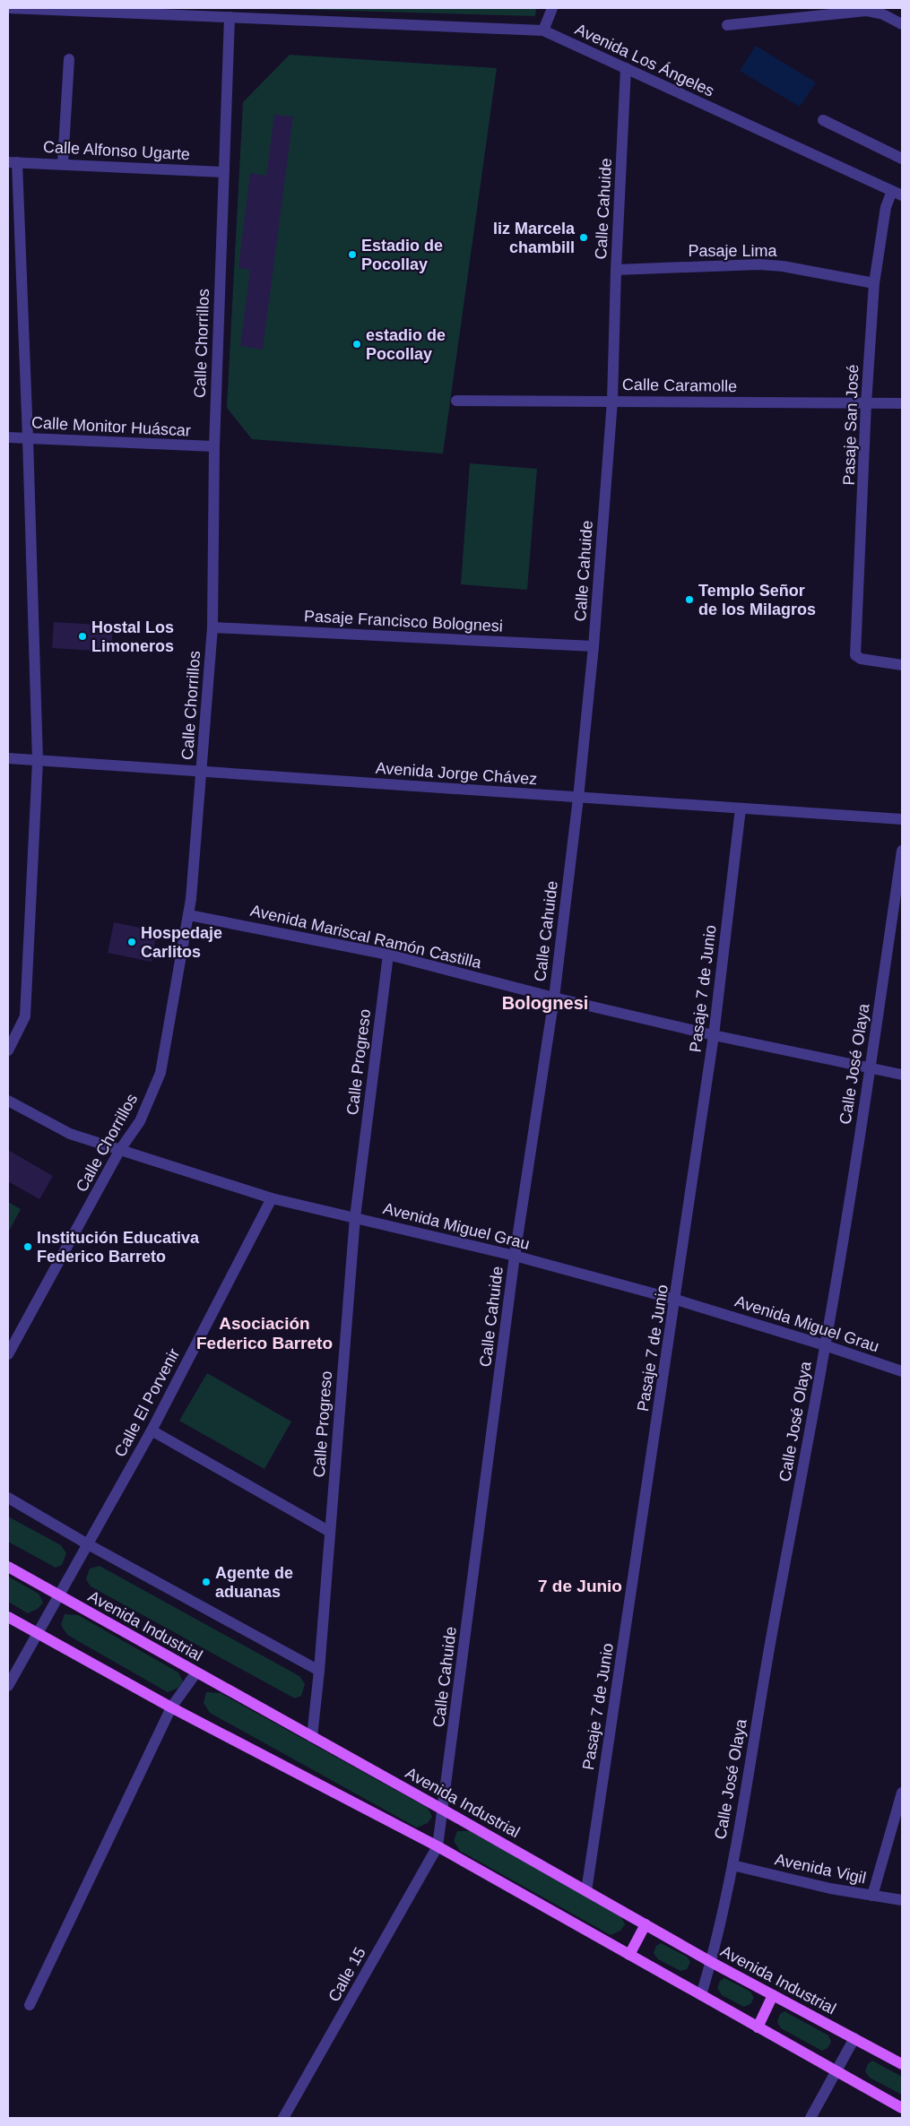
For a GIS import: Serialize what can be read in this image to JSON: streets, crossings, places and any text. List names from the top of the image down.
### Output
{
  "streets": {
    "main road": ["Avenida Industrial"],
    "street": [
      "Avenida Los Ángeles",
      "Calle Alfonso Ugarte",
      "Calle Cahuide",
      "Pasaje Lima",
      "Calle Chorrillos",
      "Calle Caramolle",
      "Pasaje San José",
      "Calle Monitor Huáscar",
      "Pasaje Francisco Bolognesi",
      "Avenida Jorge Chávez",
      "Avenida Mariscal Ramón Castilla",
      "Pasaje 7 de Junio",
      "Calle Progreso",
      "Calle José Olaya",
      "Avenida Miguel Grau",
      "Calle El Porvenir",
      "Avenida Vigil",
      "Calle 15"
    ]
  },
  "crossings": [
    ["Avenida Los Ángeles", "Calle Cahuide"],
    ["Avenida Los Ángeles", "Calle Chorrillos"],
    ["Avenida Los Ángeles", "Pasaje San José"],
    ["Calle Alfonso Ugarte", "Calle Chorrillos"],
    ["Calle Cahuide", "Pasaje Lima"],
    ["Calle Cahuide", "Calle Caramolle"],
    ["Calle Cahuide", "Pasaje Francisco Bolognesi"],
    ["Calle Cahuide", "Avenida Jorge Chávez"],
    ["Calle Cahuide", "Avenida Mariscal Ramón Castilla"],
    ["Calle Cahuide", "Avenida Miguel Grau"],
    ["Calle Cahuide", "Avenida Industrial"],
    ["Calle Cahuide", "Calle 15"],
    ["Pasaje Lima", "Pasaje San José"],
    ["Calle Chorrillos", "Calle Monitor Huáscar"],
    ["Calle Chorrillos", "Pasaje Francisco Bolognesi"],
    ["Calle Chorrillos", "Avenida Jorge Chávez"],
    ["Calle Chorrillos", "Avenida Mariscal Ramón Castilla"],
    ["Calle Chorrillos", "Avenida Miguel Grau"],
    ["Calle Caramolle", "Pasaje San José"],
    ["Avenida Jorge Chávez", "Pasaje 7 de Junio"],
    ["Avenida Mariscal Ramón Castilla", "Pasaje 7 de Junio"],
    ["Avenida Mariscal Ramón Castilla", "Calle Progreso"],
    ["Avenida Mariscal Ramón Castilla", "Calle José Olaya"],
    ["Pasaje 7 de Junio", "Avenida Miguel Grau"],
    ["Pasaje 7 de Junio", "Avenida Industrial"],
    ["Calle Progreso", "Avenida Miguel Grau"],
    ["Calle Progreso", "Avenida Industrial"],
    ["Calle José Olaya", "Avenida Miguel Grau"],
    ["Calle José Olaya", "Avenida Industrial"],
    ["Calle José Olaya", "Avenida Vigil"],
    ["Avenida Miguel Grau", "Calle El Porvenir"],
    ["Calle El Porvenir", "Avenida Industrial"]
  ],
  "districts": ["Bolognesi", "Asociación Federico Barreto", "7 de Junio"],
  "places": [
    "liz Marcela chambill",
    "Estadio de Pocollay",
    "estadio de Pocollay",
    "Templo Señor de los Milagros",
    "Hostal Los Limoneros",
    "Hospedaje Carlitos",
    "Institución Educativa Federico Barreto",
    "Agente de aduanas"
  ]
}
